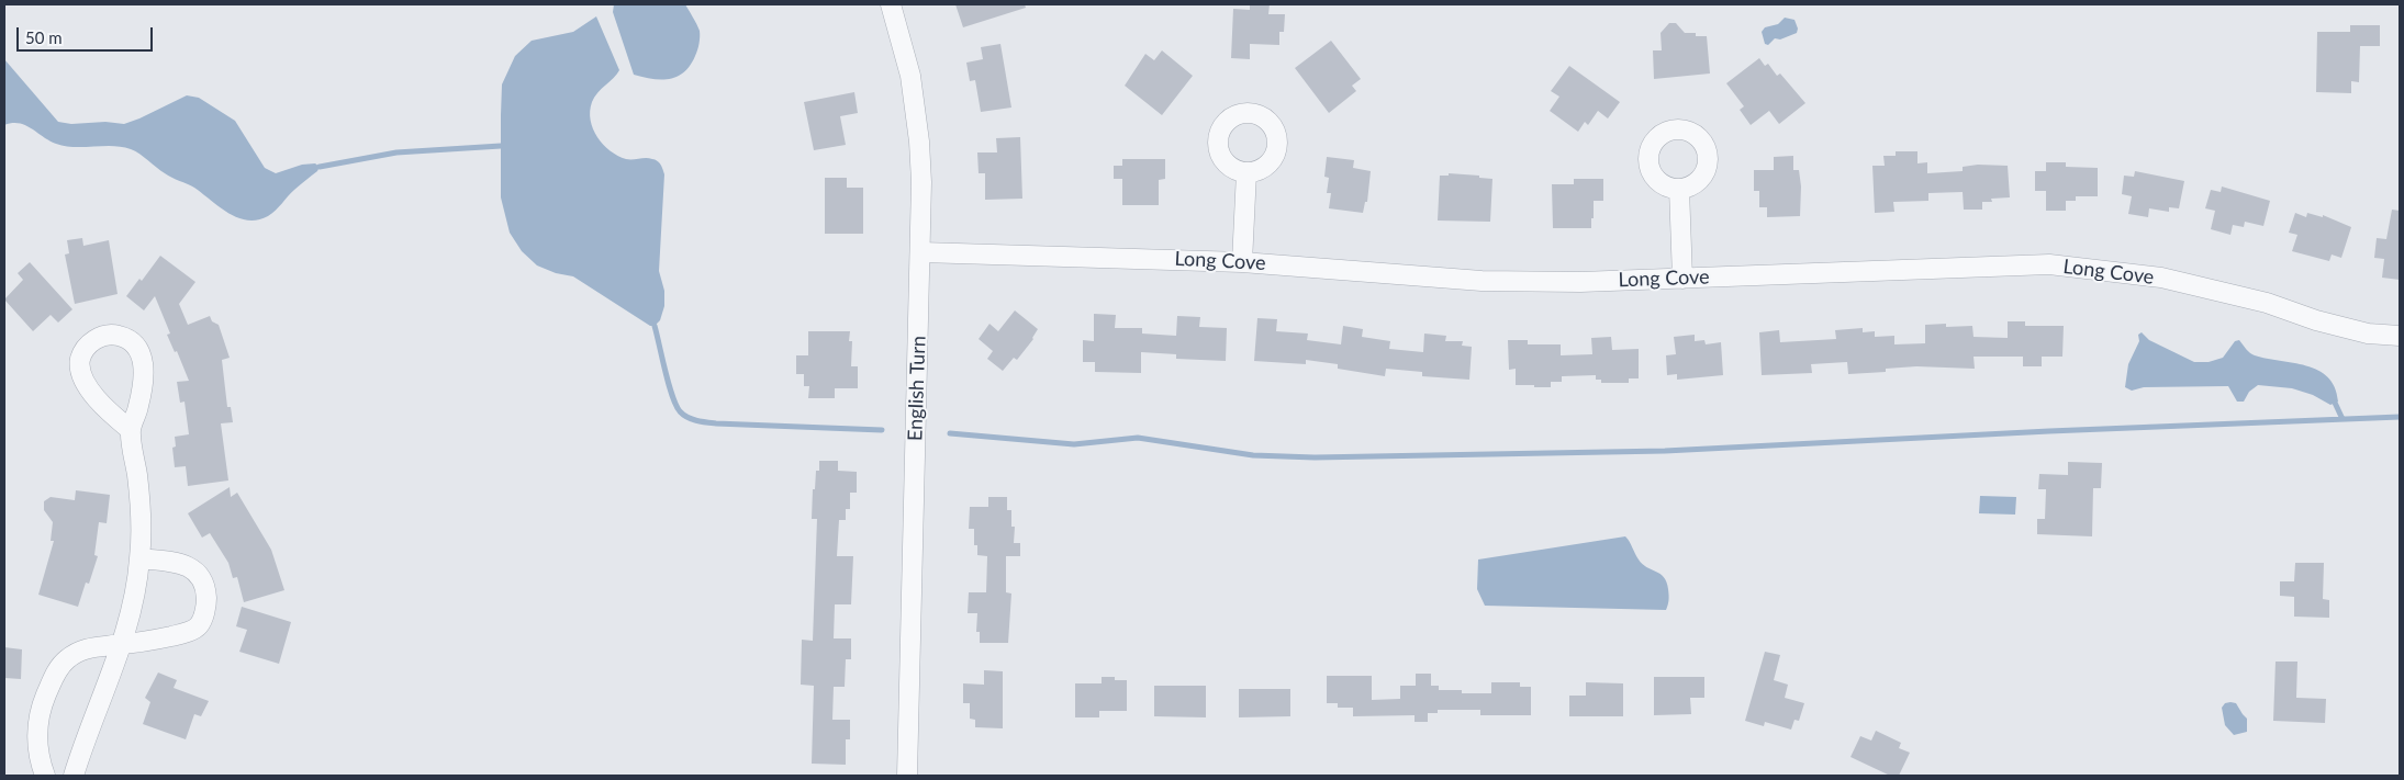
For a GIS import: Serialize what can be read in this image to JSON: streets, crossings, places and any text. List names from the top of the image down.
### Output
{
  "streets": {
    "street": ["Long Cove", "English Turn"]
  },
  "crossings": [
    ["Long Cove", "English Turn"]
  ],
  "scale_bar": "50 m"
}
